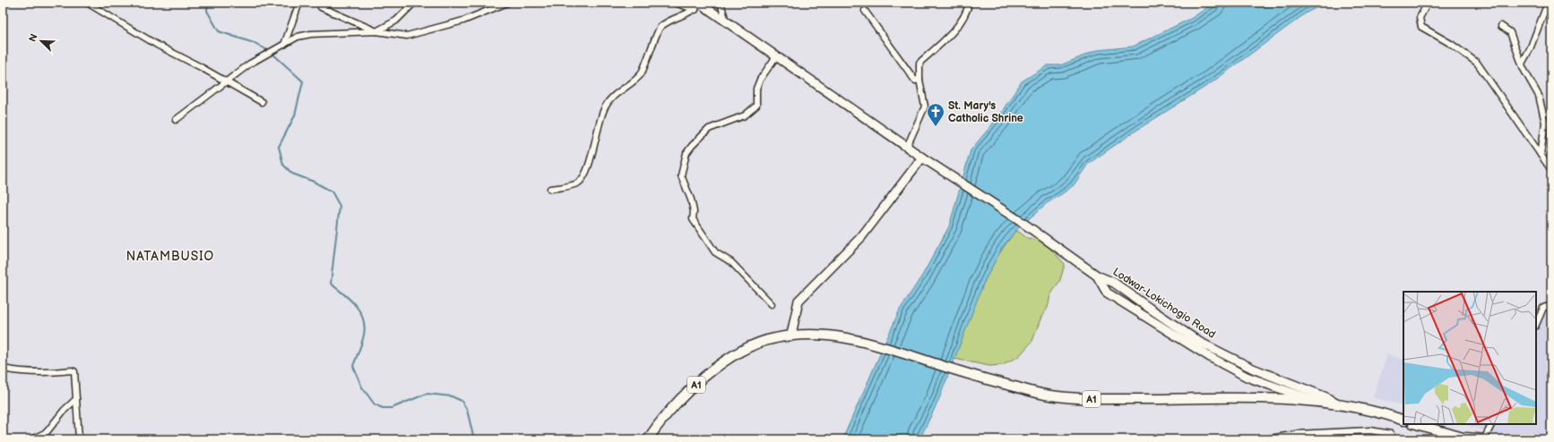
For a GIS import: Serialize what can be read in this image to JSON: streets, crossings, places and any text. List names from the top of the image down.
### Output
{
  "streets": {
    "highway": ["Lodwar-Lokichogio Road", "A1"]
  },
  "crossings": [
    ["Lodwar-Lokichogio Road", "A1"]
  ],
  "districts": ["NATAMBUSIO"],
  "places": {
    "church": ["St. Mary's Catholic Shrine"]
  },
  "north": "top left"
}
